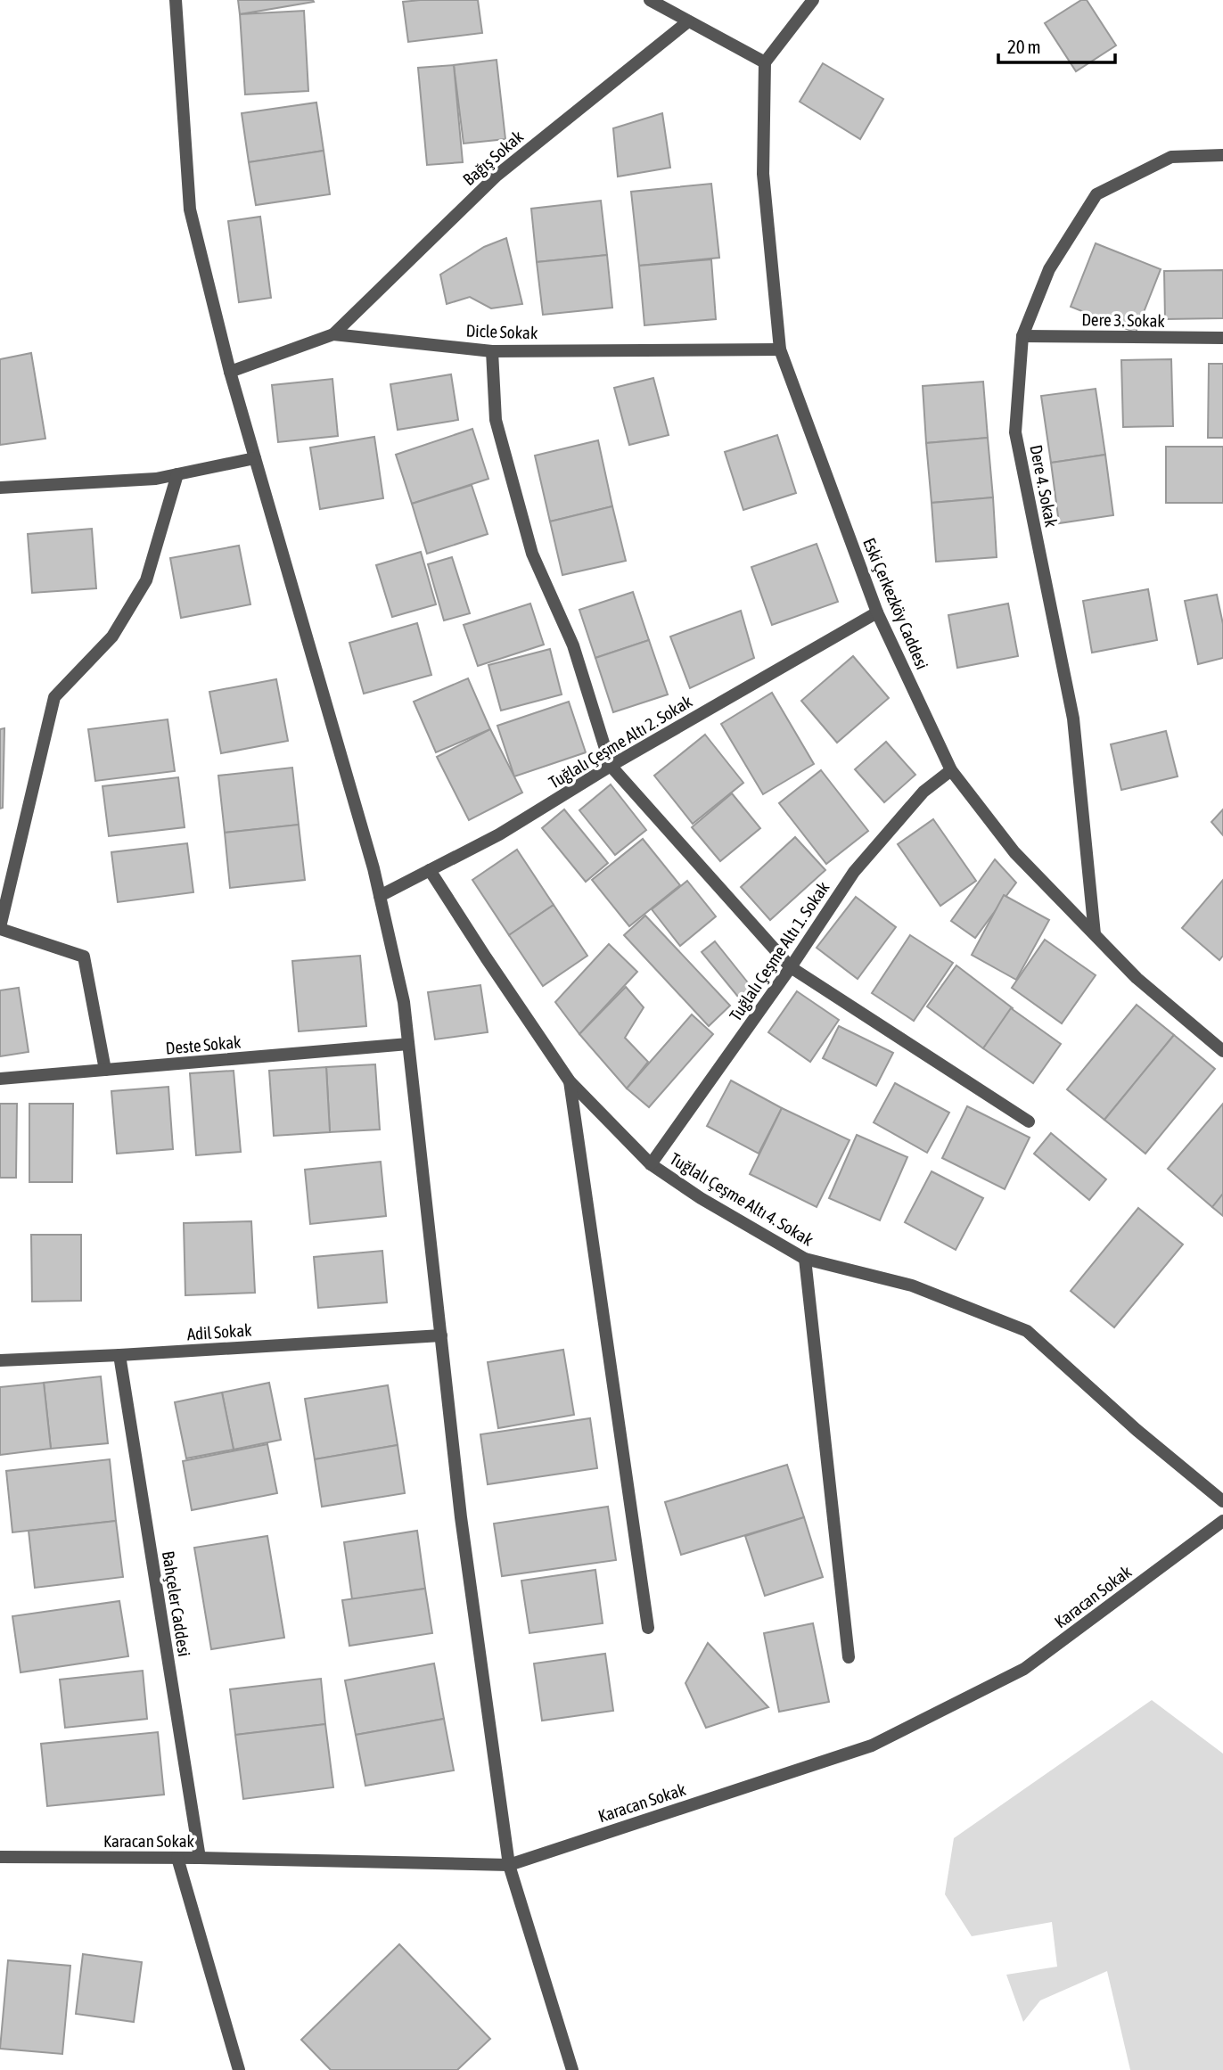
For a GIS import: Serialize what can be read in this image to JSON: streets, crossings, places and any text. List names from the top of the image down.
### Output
{
  "streets": {
    "street": [
      "Bağış Sokak",
      "Dere 3. Sokak",
      "Dicle Sokak",
      "Dere 4. Sokak",
      "Eski Çerkezköy Caddesi",
      "Tuğlalı Çeşme Altı 2. Sokak",
      "Tuğlalı Çeşme Altı 1. Sokak",
      "Deste Sokak",
      "Tuğlalı Çeşme Altı 4. Sokak",
      "Adil Sokak",
      "Karacan Sokak",
      "Bahçeler Caddesi"
    ]
  },
  "crossings": [
    ["Bağış Sokak", "Dicle Sokak"],
    ["Dere 3. Sokak", "Dere 4. Sokak"],
    ["Dicle Sokak", "Eski Çerkezköy Caddesi"],
    ["Dere 4. Sokak", "Eski Çerkezköy Caddesi"],
    ["Eski Çerkezköy Caddesi", "Tuğlalı Çeşme Altı 2. Sokak"],
    ["Eski Çerkezköy Caddesi", "Tuğlalı Çeşme Altı 1. Sokak"],
    ["Tuğlalı Çeşme Altı 2. Sokak", "Tuğlalı Çeşme Altı 4. Sokak"],
    ["Tuğlalı Çeşme Altı 1. Sokak", "Tuğlalı Çeşme Altı 4. Sokak"],
    ["Adil Sokak", "Bahçeler Caddesi"],
    ["Karacan Sokak", "Bahçeler Caddesi"]
  ],
  "scale_bar": "20 m"
}
